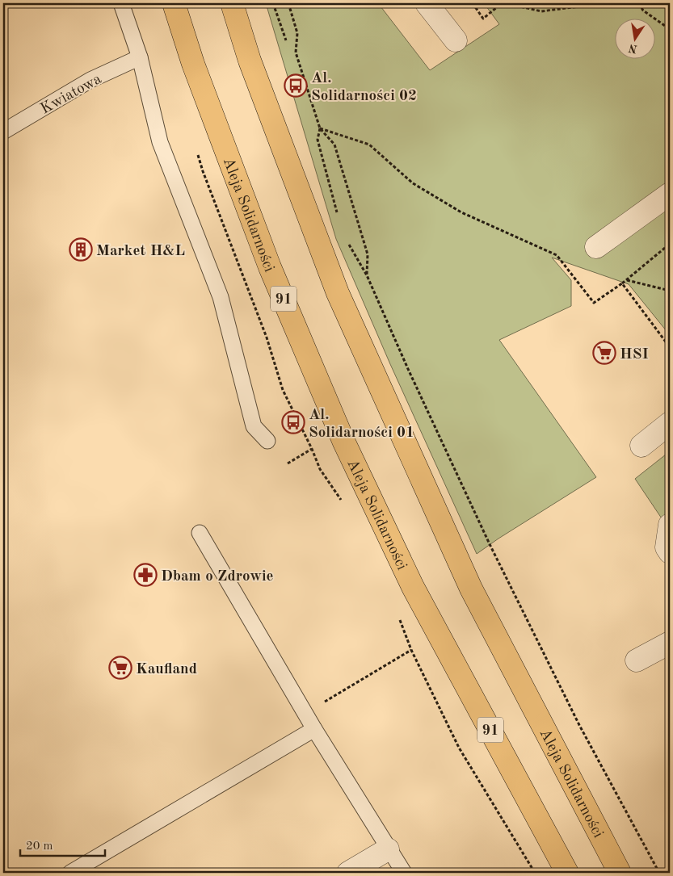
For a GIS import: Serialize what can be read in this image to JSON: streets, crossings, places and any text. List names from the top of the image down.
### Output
{
  "streets": {
    "main road": ["Aleja Solidarności", "91"],
    "lane": ["Kwiatowa"]
  },
  "places": {
    "bus stop": ["Al. Solidarności 02", "Al. Solidarności 01"],
    "building": ["Market H&L"],
    "supermarket": ["HSI", "Kaufland"],
    "pharmacy": ["Dbam o Zdrowie"]
  },
  "scale_bar": "20 m",
  "north": "bottom"
}
